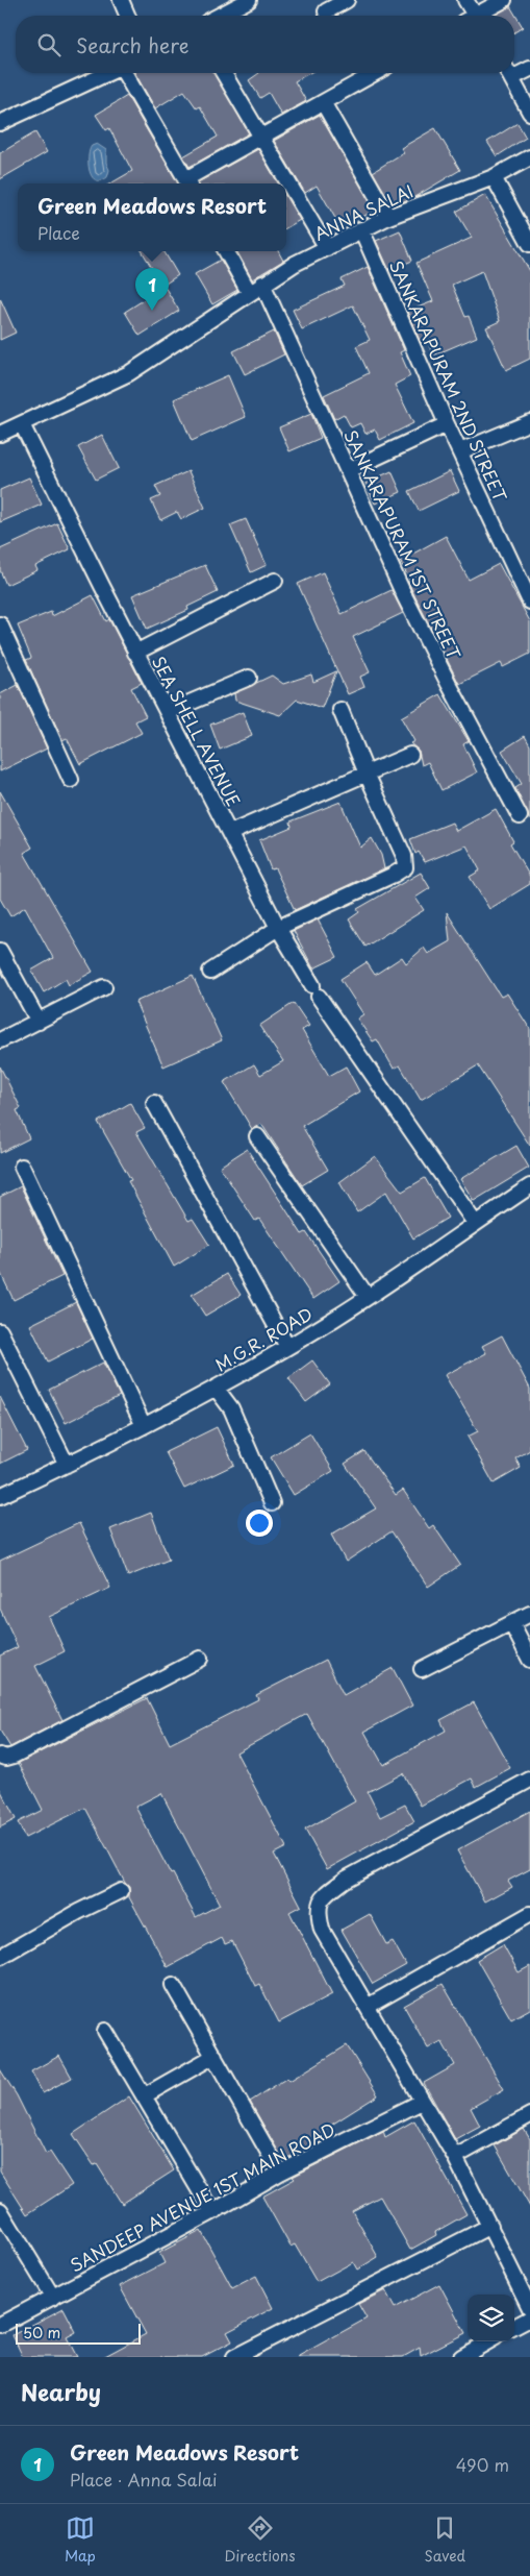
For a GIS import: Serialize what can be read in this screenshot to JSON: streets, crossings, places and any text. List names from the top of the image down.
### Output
{
  "streets": {
    "street": [
      "ANNA SALAI",
      "SANKARAPURAM 2ND STREET",
      "SANKARAPURAM 1ST STREET",
      "SEA SHELL AVENUE",
      "M.G.R. ROAD",
      "SANDEEP AVENUE 1ST MAIN ROAD"
    ]
  },
  "crossings": [
    ["ANNA SALAI", "SANKARAPURAM 2ND STREET"],
    ["ANNA SALAI", "SANKARAPURAM 1ST STREET"],
    ["ANNA SALAI", "SEA SHELL AVENUE"],
    ["SEA SHELL AVENUE", "M.G.R. ROAD"]
  ],
  "scale_bar": "50 m",
  "page": {
    "search": "Search here",
    "popup": ["Green Meadows Resort", "Place"],
    "pins": "1",
    "scale": "50 m",
    "heading": "Nearby",
    "list": [
      {
        "mark": "1",
        "name": "Green Meadows Resort",
        "note": "Place · Anna Salai",
        "value": "490 m"
      }
    ],
    "nav": ["Map", "Directions", "Saved"]
  }
}
